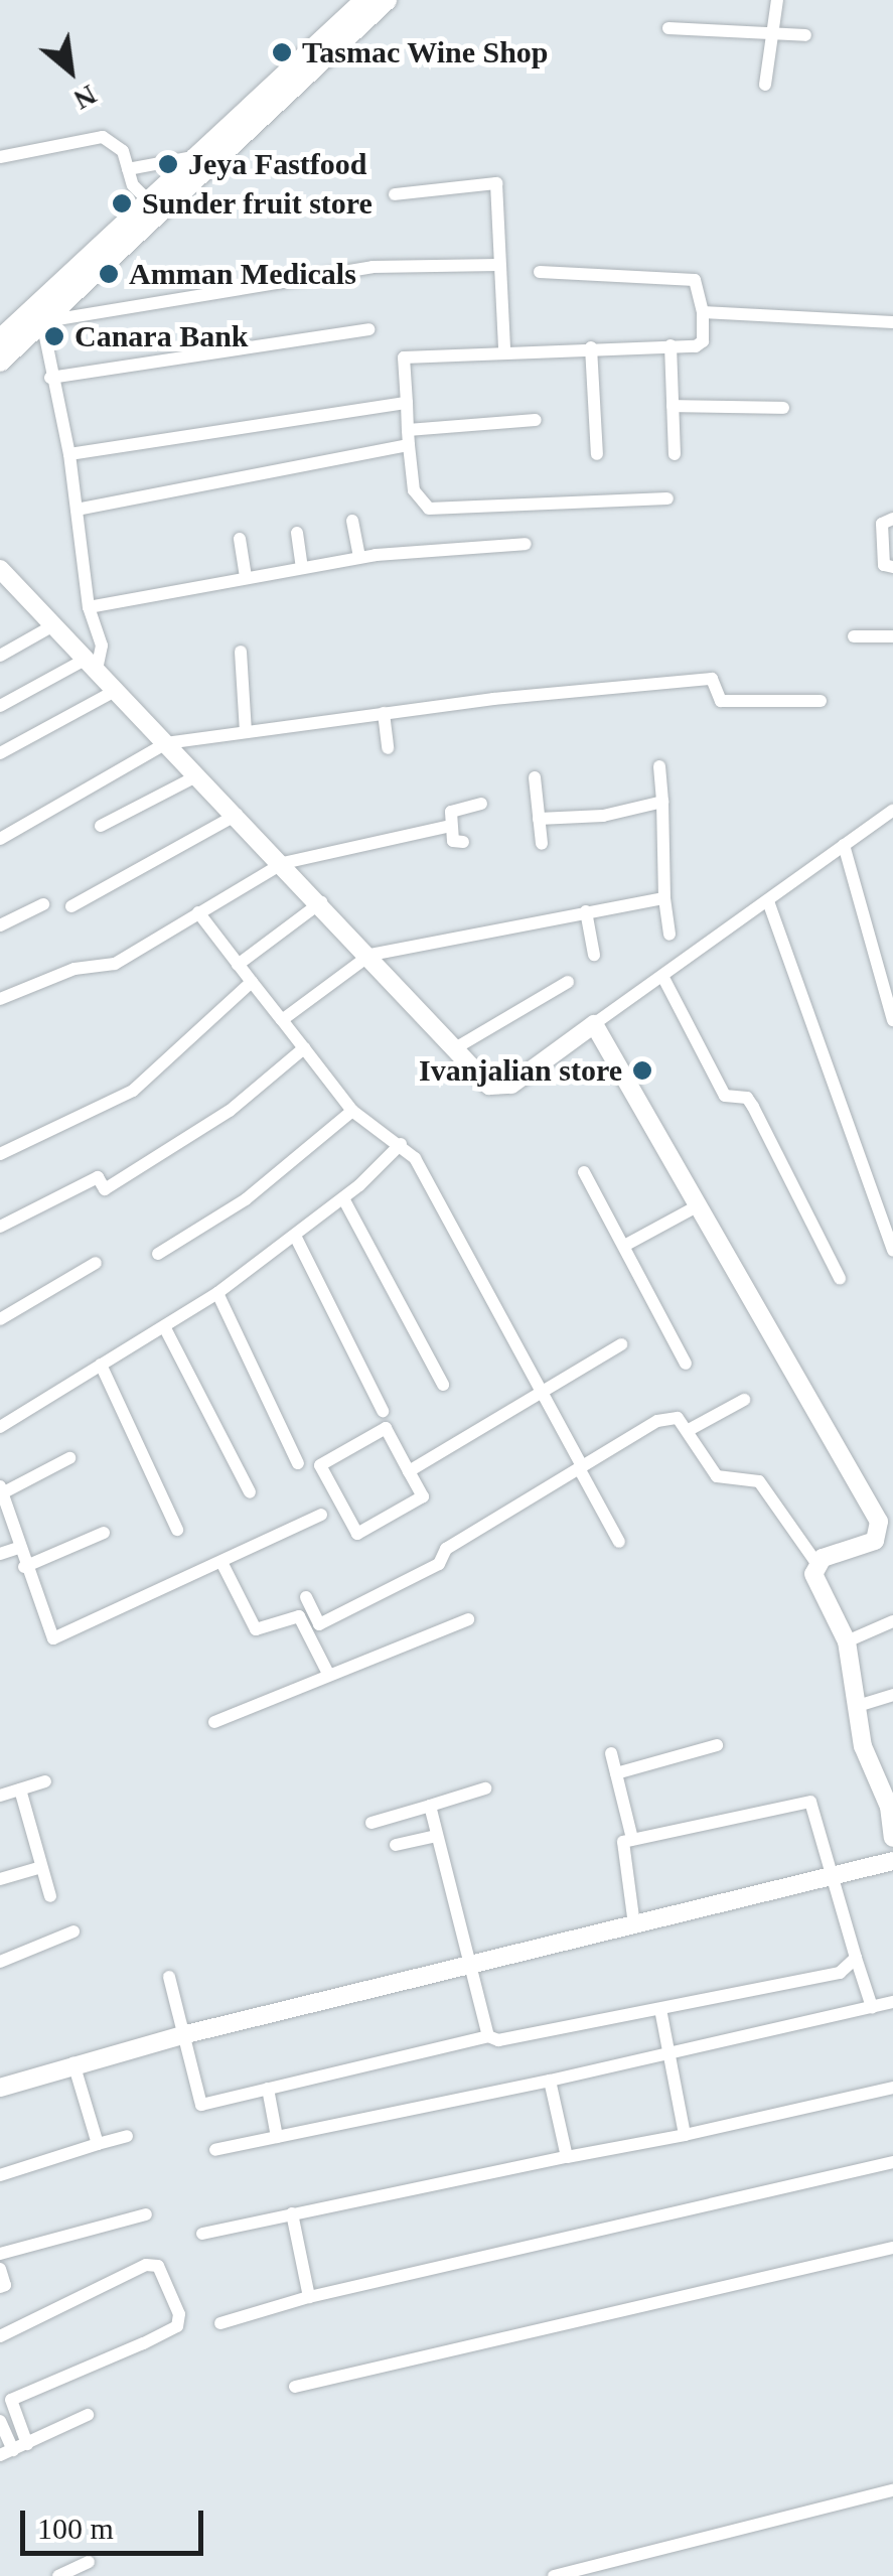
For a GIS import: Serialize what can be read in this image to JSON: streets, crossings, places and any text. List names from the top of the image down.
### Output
{
  "places": [
    "Tasmac Wine Shop",
    "Jeya Fastfood",
    "Sunder fruit store",
    "Amman Medicals",
    "Canara Bank",
    "Ivanjalian store"
  ],
  "scale_bar": "100 m",
  "north": "bottom right"
}
